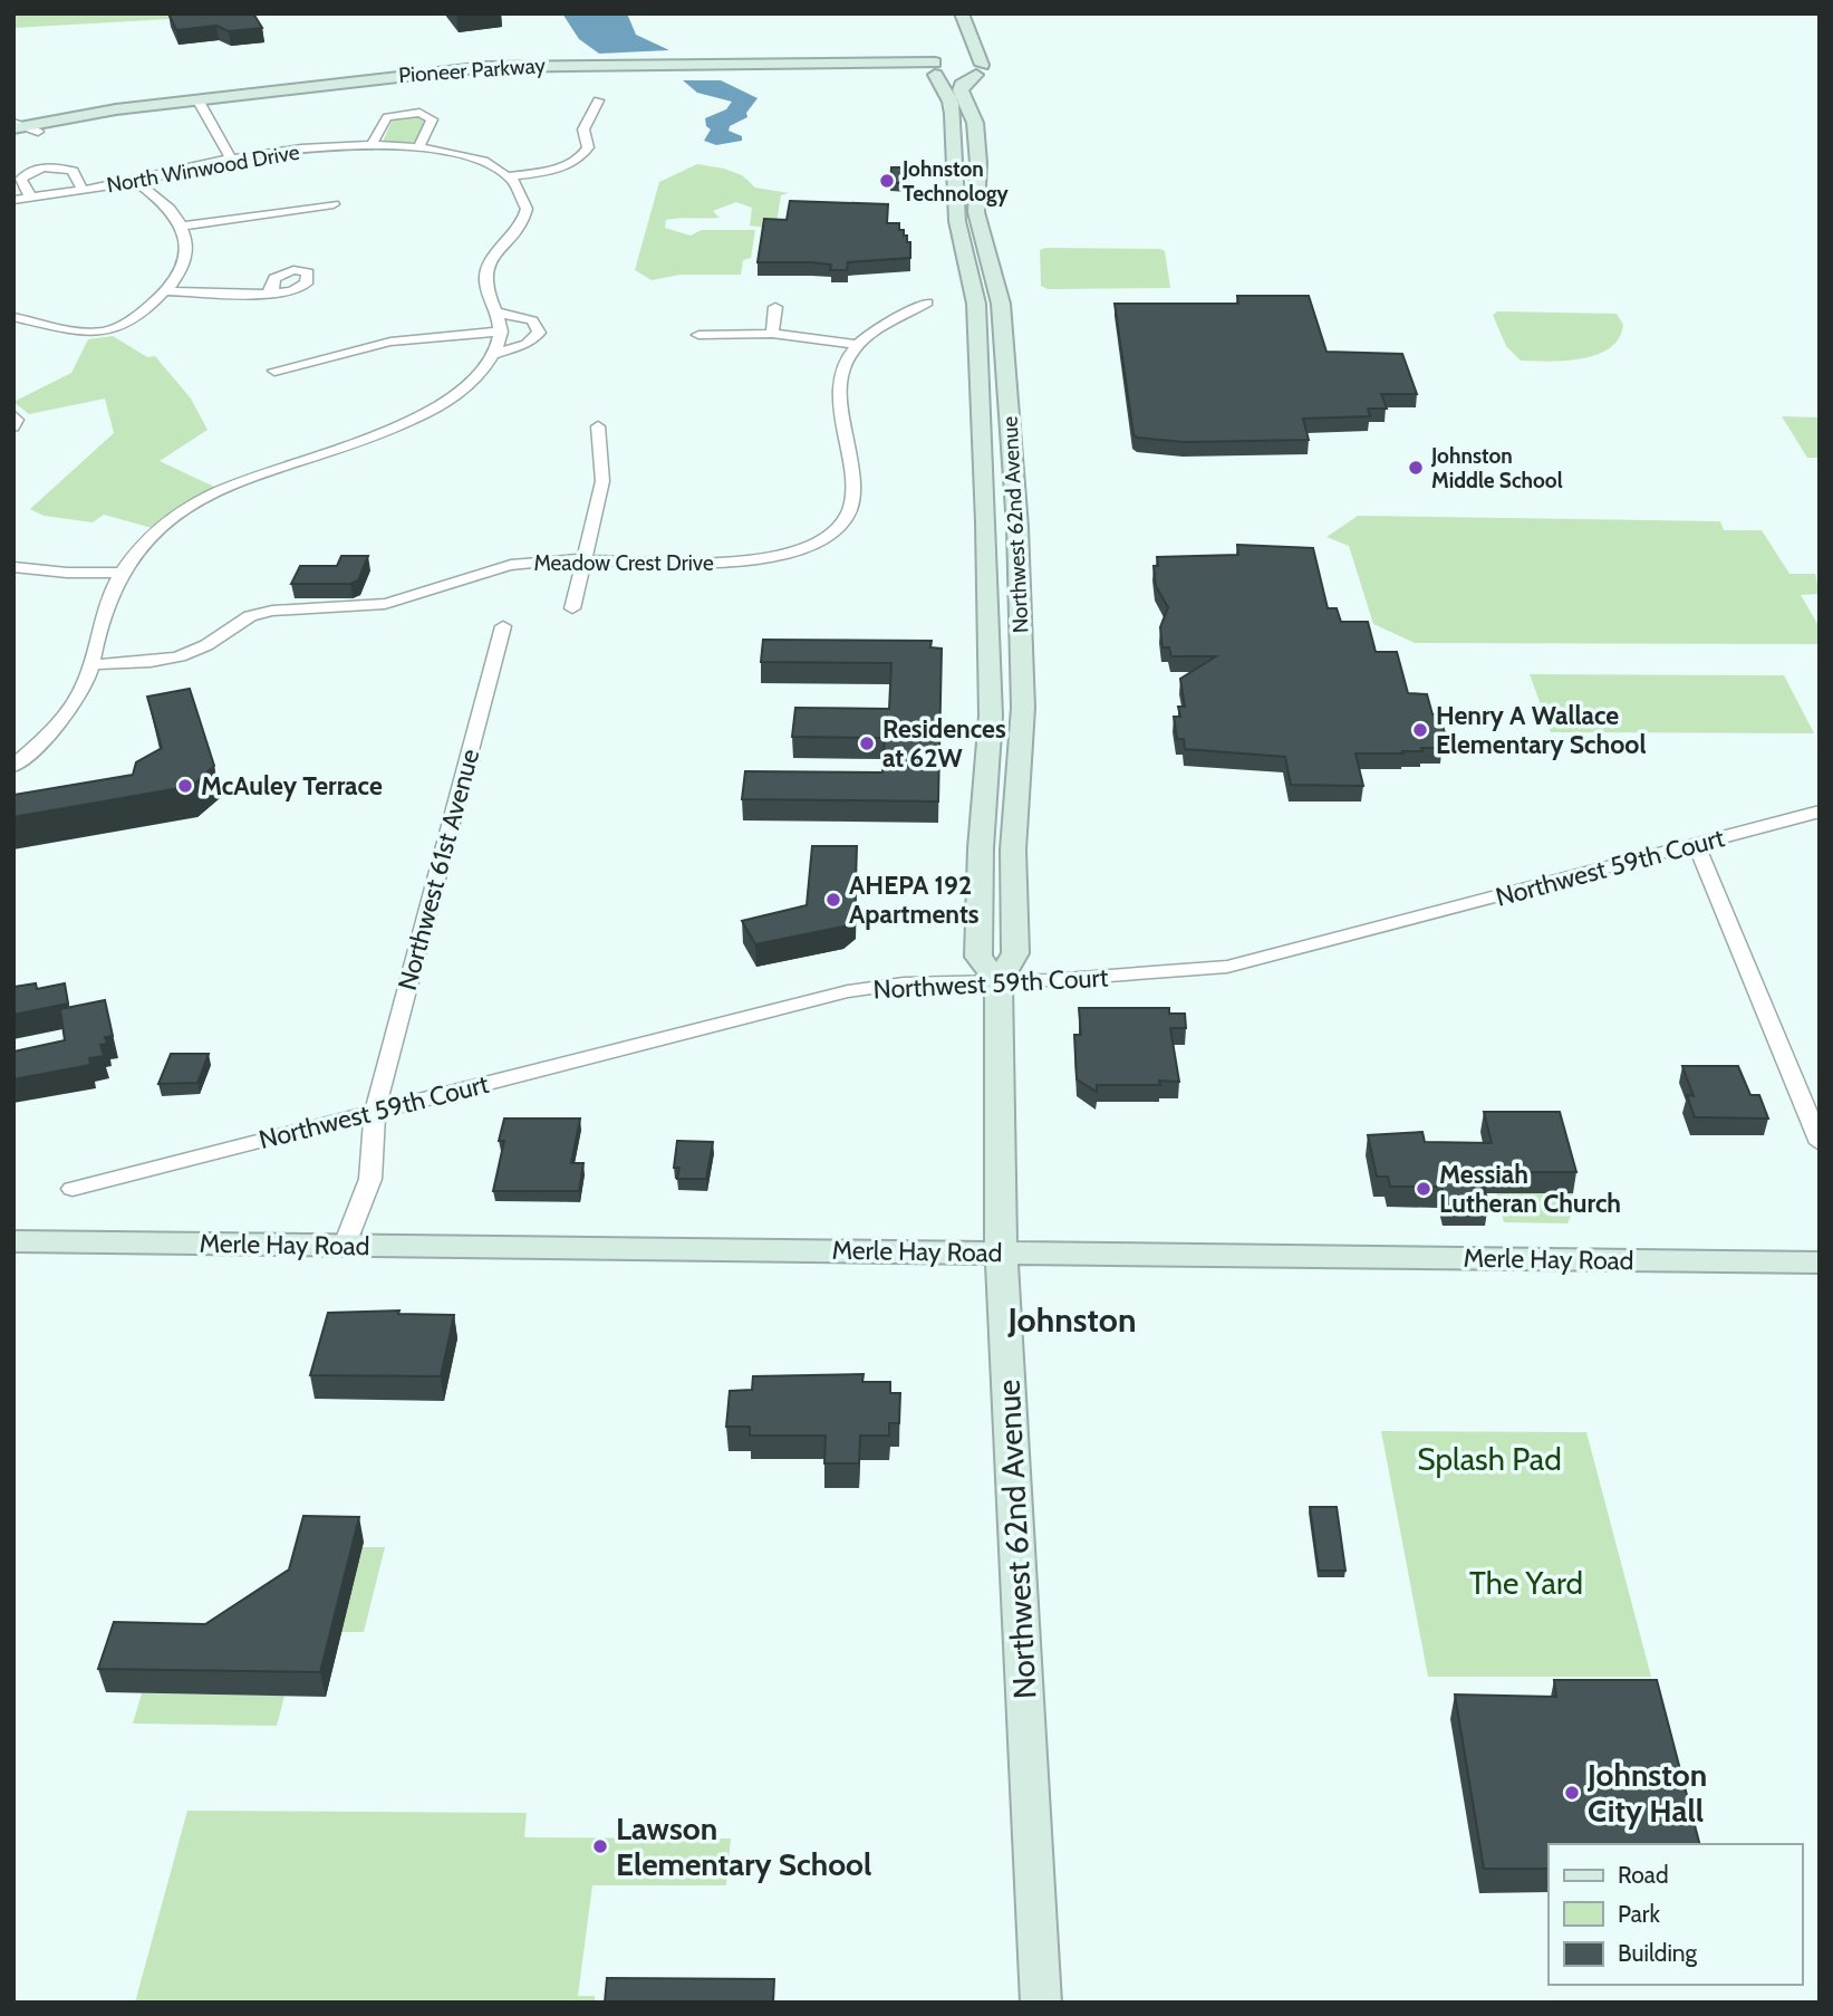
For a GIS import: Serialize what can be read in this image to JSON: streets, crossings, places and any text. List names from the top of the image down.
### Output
{
  "streets": {
    "street": [
      "Pioneer Parkway",
      "North Winwood Drive",
      "Northwest 62nd Avenue",
      "Meadow Crest Drive",
      "Northwest 59th Court",
      "Northwest 61st Avenue",
      "Merle Hay Road"
    ]
  },
  "crossings": [
    ["Pioneer Parkway", "Northwest 62nd Avenue"],
    ["Northwest 62nd Avenue", "Northwest 59th Court"],
    ["Northwest 62nd Avenue", "Merle Hay Road"],
    ["Northwest 59th Court", "Northwest 61st Avenue"],
    ["Northwest 61st Avenue", "Merle Hay Road"]
  ],
  "districts": ["Johnston"],
  "parks": ["Splash Pad", "The Yard"],
  "places": [
    "Johnston Technology",
    "Johnston Middle School",
    "Henry A Wallace Elementary School",
    "Residences at 62W",
    "McAuley Terrace",
    "AHEPA 192 Apartments",
    "Messiah Lutheran Church",
    "Johnston City Hall",
    "Lawson Elementary School"
  ],
  "legend": ["Road", "Park", "Building"]
}
